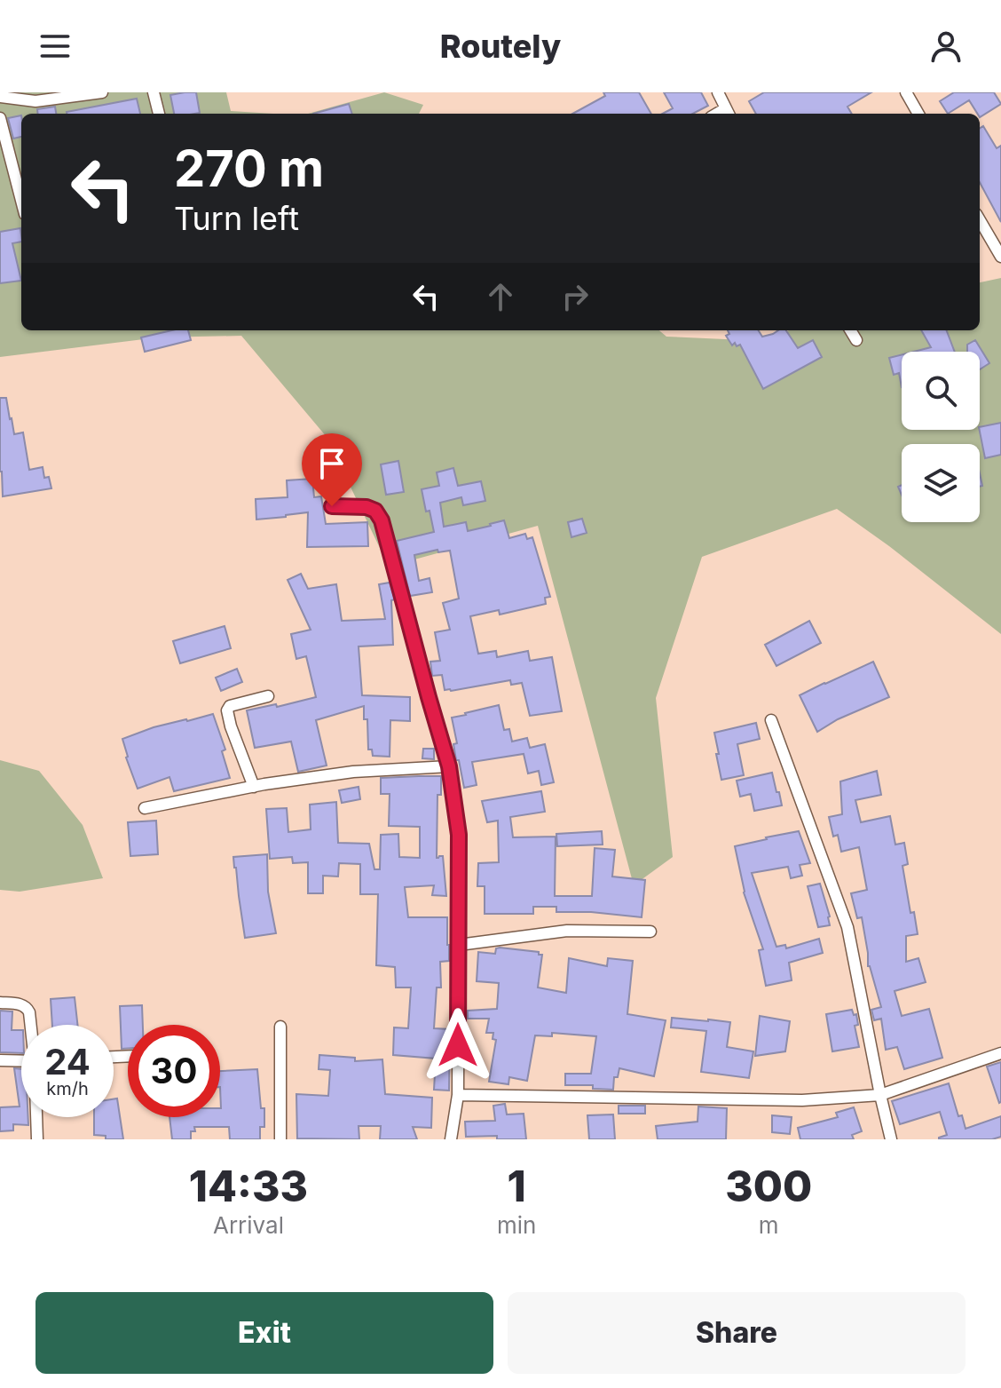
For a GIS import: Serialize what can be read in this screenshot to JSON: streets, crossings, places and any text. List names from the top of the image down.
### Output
{
  "page": {
    "header": "Routely",
    "turn": ["270 m", "Turn left"],
    "speed": "24 km/h",
    "limit": "30",
    "eta": [
      "14:33",
      "Arrival",
      "1",
      "min",
      "300",
      "m"
    ],
    "buttons": ["Exit", "Share"]
  }
}
